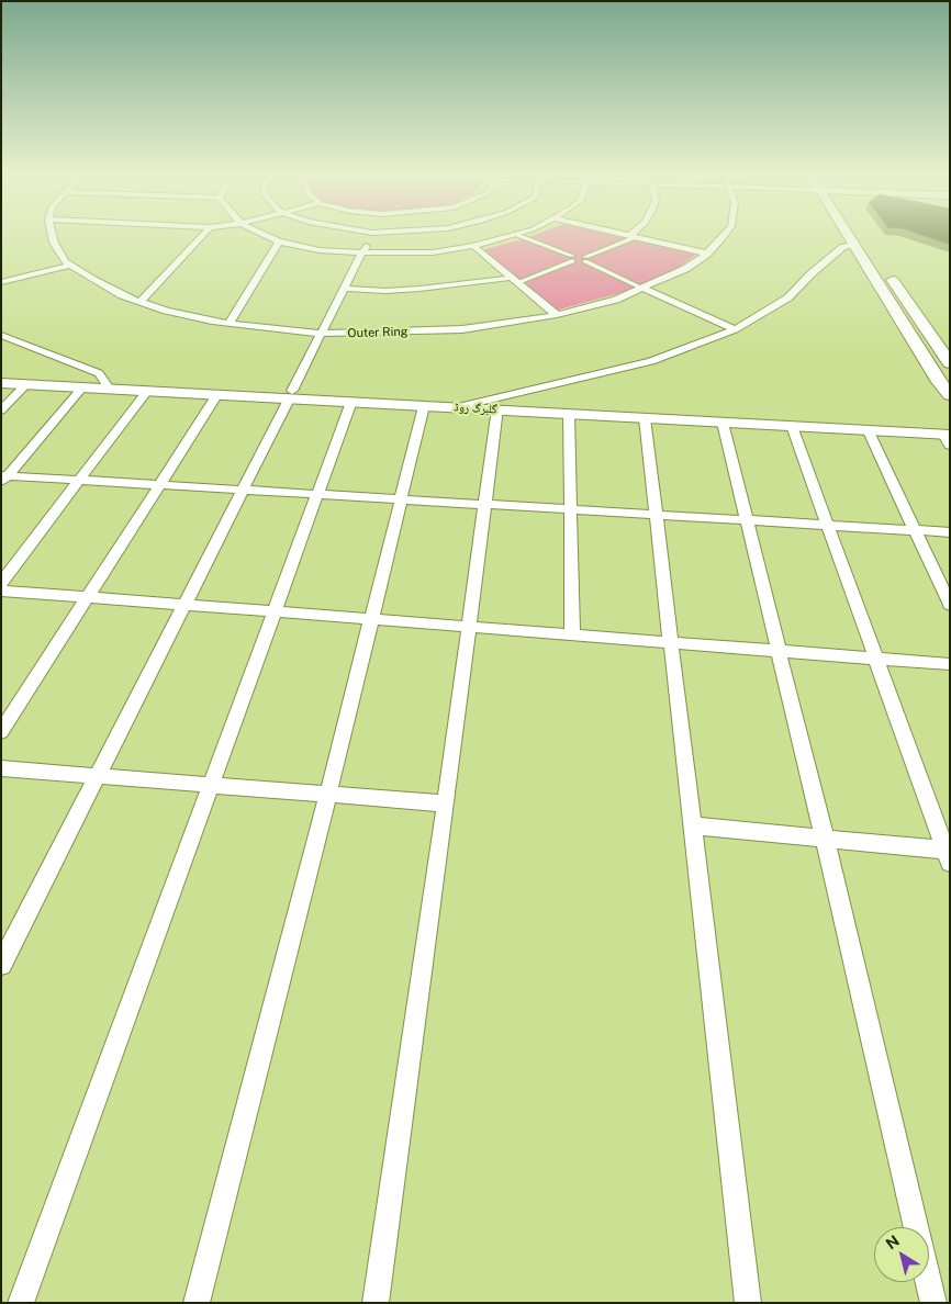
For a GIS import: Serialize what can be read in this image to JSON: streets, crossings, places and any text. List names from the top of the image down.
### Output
{
  "streets": {
    "main road": ["گلبرگ روڈ"],
    "street": ["Outer Ring"]
  },
  "north": "top left"
}
